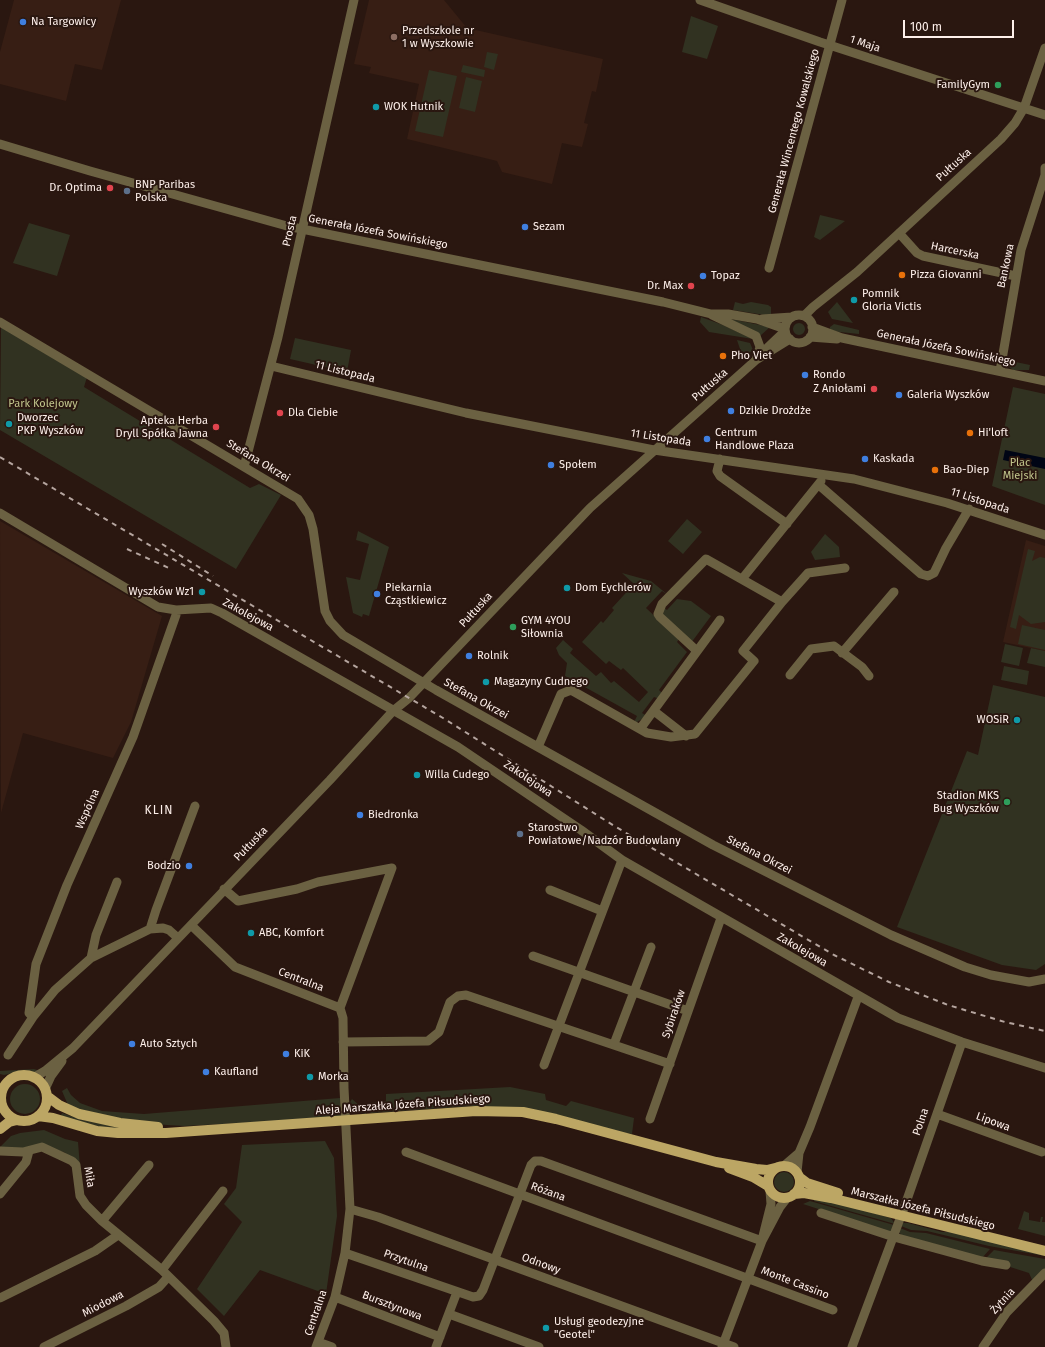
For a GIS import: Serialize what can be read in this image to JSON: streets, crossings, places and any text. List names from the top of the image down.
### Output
{
  "streets": {
    "main road": ["Aleja Marszałka Józefa Piłsudskiego", "Marszałka Józefa Piłsudskiego"],
    "street": [
      "1 Maja",
      "Generała Wincentego Kowalskiego",
      "Pułtuska",
      "Prosta",
      "Generała Józefa Sowińskiego",
      "Harcerska",
      "Bankowa",
      "11 Listopada",
      "Stefana Okrzei",
      "Zakolejowa",
      "Wspólna",
      "Centralna",
      "Sybiraków",
      "Polna",
      "Lipowa",
      "Miła",
      "Różana",
      "Przytulna",
      "Odnowy",
      "Monte Cassino",
      "Żytnia",
      "Miodowa",
      "Bursztynowa"
    ]
  },
  "crossings": [
    ["1 Maja", "Generała Wincentego Kowalskiego"],
    ["1 Maja", "Pułtuska"],
    ["Pułtuska", "Generała Józefa Sowińskiego"],
    ["Pułtuska", "Harcerska"],
    ["Pułtuska", "11 Listopada"],
    ["Pułtuska", "Stefana Okrzei"],
    ["Pułtuska", "Zakolejowa"],
    ["Pułtuska", "Centralna"],
    ["Prosta", "Generała Józefa Sowińskiego"],
    ["Prosta", "11 Listopada"],
    ["Prosta", "Stefana Okrzei"],
    ["Generała Józefa Sowińskiego", "Bankowa"],
    ["Harcerska", "Bankowa"],
    ["Zakolejowa", "Wspólna"],
    ["Zakolejowa", "Sybiraków"],
    ["Zakolejowa", "Polna"],
    ["Centralna", "Aleja Marszałka Józefa Piłsudskiego"],
    ["Centralna", "Przytulna"],
    ["Centralna", "Odnowy"],
    ["Centralna", "Bursztynowa"],
    ["Aleja Marszałka Józefa Piłsudskiego", "Marszałka Józefa Piłsudskiego"],
    ["Polna", "Lipowa"],
    ["Polna", "Marszałka Józefa Piłsudskiego"],
    ["Miła", "Miodowa"],
    ["Różana", "Przytulna"],
    ["Różana", "Odnowy"],
    ["Różana", "Monte Cassino"]
  ],
  "districts": ["KLIN"],
  "parks": ["Park Kolejowy", "Plac Miejski"],
  "places": [
    "Na Targowicy",
    "Przedszkole nr 1 w Wyszkowie",
    "FamilyGym",
    "WOK Hutnik",
    "Dr. Optima",
    "BNP Paribas Polska",
    "Sezam",
    "Pizza Giovanni",
    "Topaz",
    "Dr. Max",
    "Pomnik Gloria Victis",
    "Pho Viet",
    "Rondo",
    "Z Aniołami",
    "Galeria Wyszków",
    "Dzikie Drożdże",
    "Dla Ciebie",
    "Dworzec PKP Wyszków",
    "Apteka Herba Dryll Spółka Jawna",
    "Hi'loft",
    "Centrum Handlowe Plaza",
    "Kaskada",
    "Społem",
    "Bao-Diep",
    "Dom Eychlerów",
    "Wyszków Wz1",
    "Piekarnia Cząstkiewicz",
    "GYM 4YOU Siłownia",
    "Rolnik",
    "Magazyny Cudnego",
    "WOSiR",
    "Willa Cudego",
    "Stadion MKS Bug Wyszków",
    "Biedronka",
    "Starostwo Powiatowe/Nadzór Budowlany",
    "Bodzio",
    "ABC, Komfort",
    "Auto Sztych",
    "KiK",
    "Kaufland",
    "Morka",
    "Usługi geodezyjne \"Geotel\""
  ],
  "scale_bar": "100 m"
}
